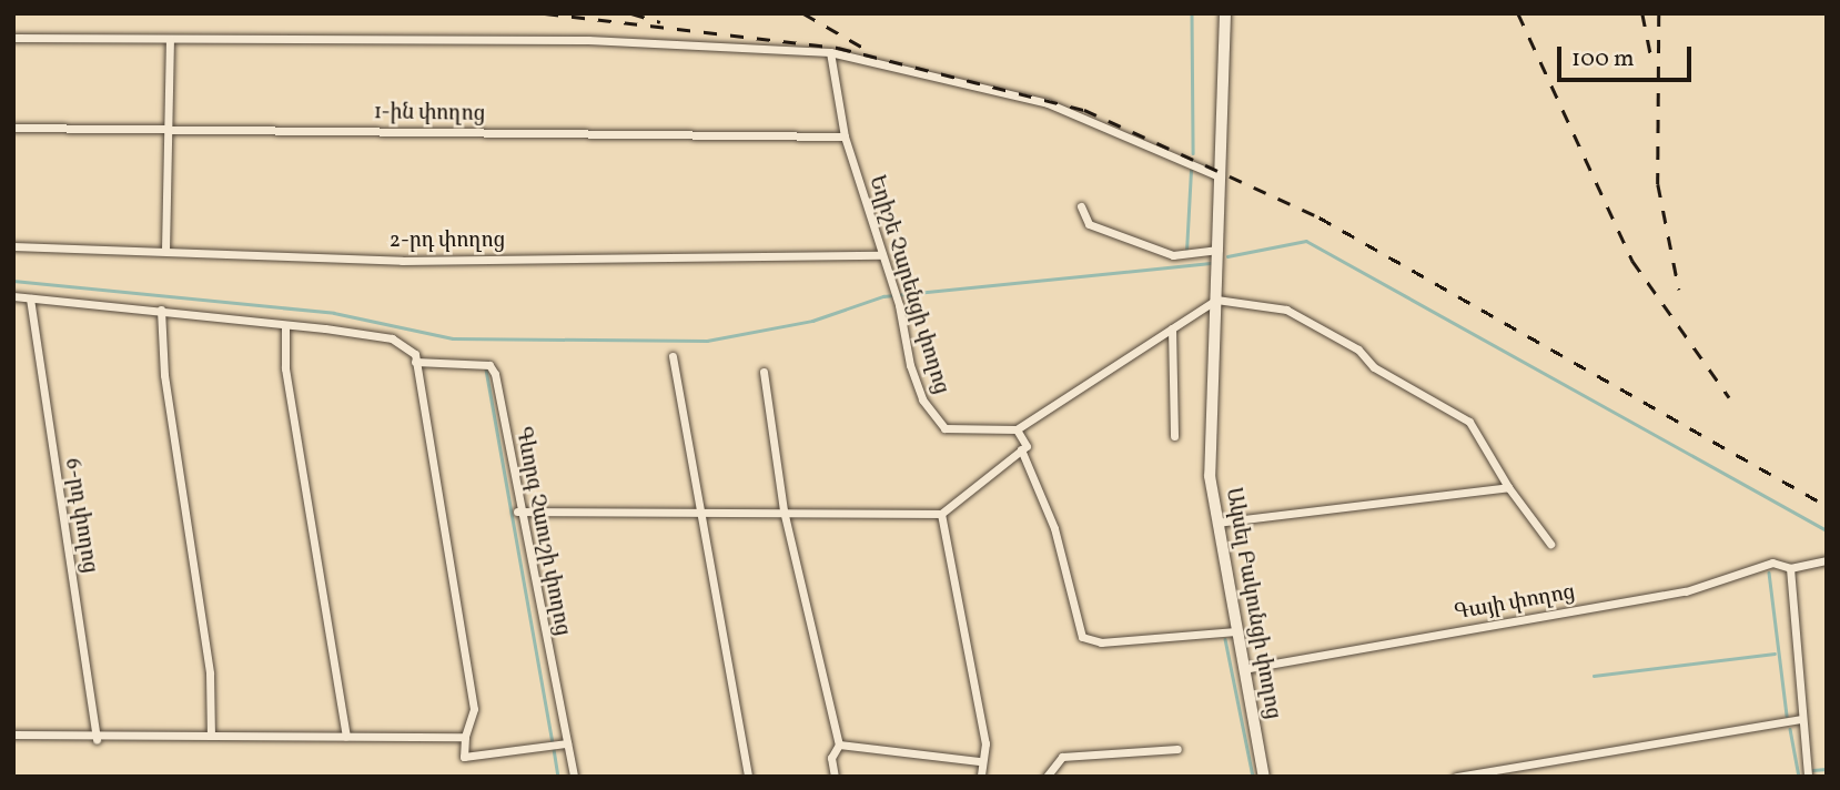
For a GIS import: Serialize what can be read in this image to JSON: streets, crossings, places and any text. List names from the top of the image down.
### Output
{
  "streets": {
    "main road": ["Ակսել Բակունցի փողոց"],
    "street": [
      "1-ին փողոց",
      "2-րդ փողոց",
      "Եղիշե Չարենցի փողոց",
      "6-րդ փողոց",
      "Գևորգ Չաուշի փողոց",
      "Գայի փողոց"
    ]
  },
  "crossings": [
    ["1-ին փողոց", "Եղիշե Չարենցի փողոց"],
    ["2-րդ փողոց", "Եղիշե Չարենցի փողոց"],
    ["Ակսել Բակունցի փողոց", "Գայի փողոց"]
  ],
  "scale_bar": "100 m"
}
